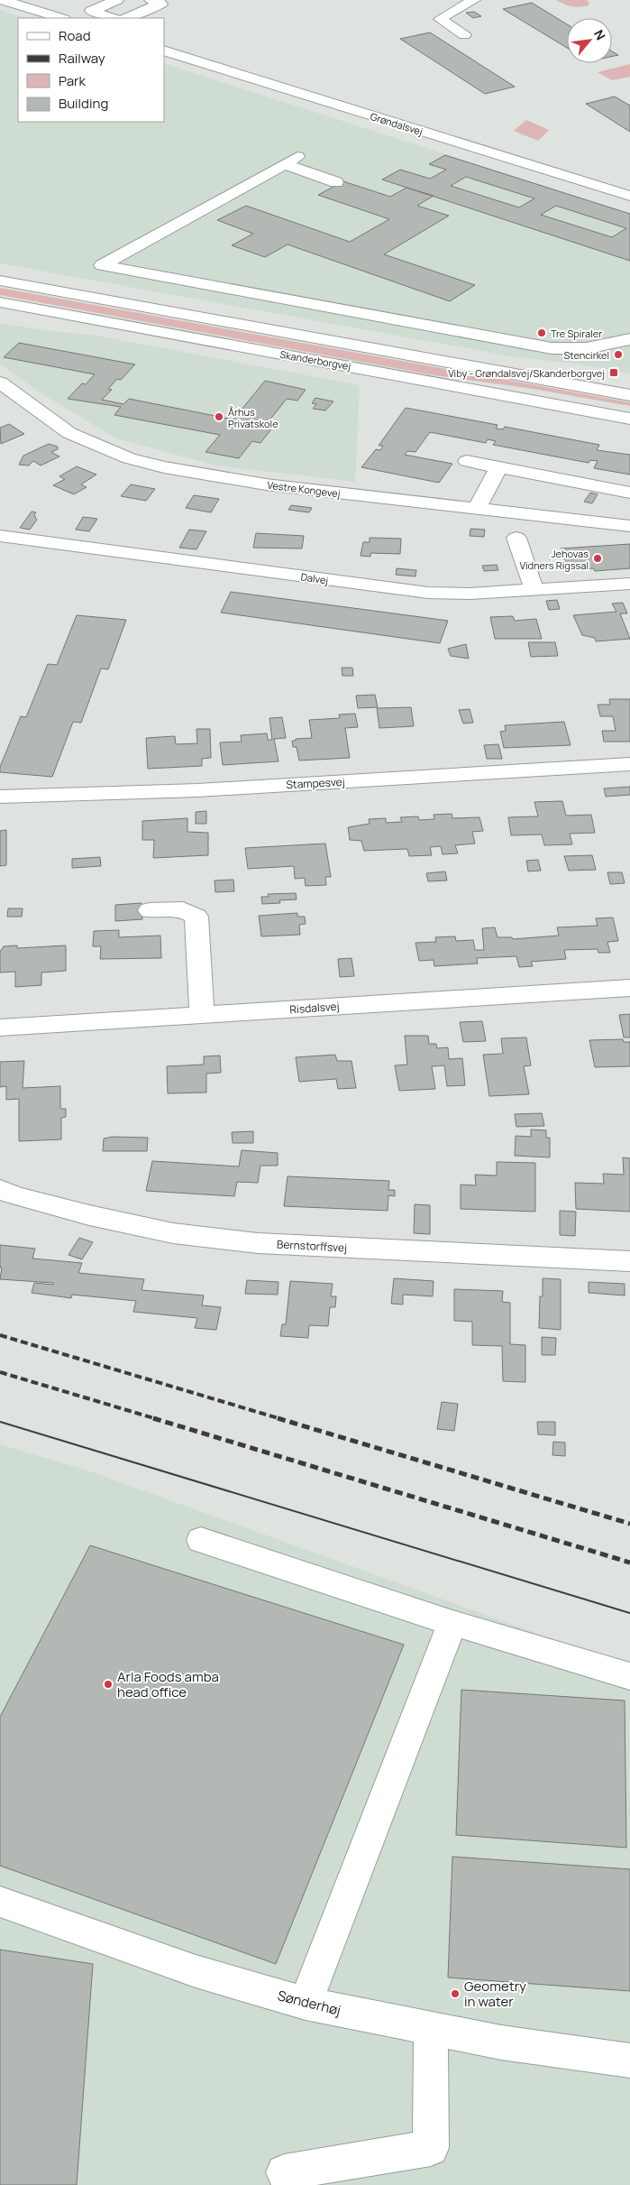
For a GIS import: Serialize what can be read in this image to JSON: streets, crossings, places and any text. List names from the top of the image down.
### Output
{
  "streets": {
    "street": [
      "Grøndalsvej",
      "Skanderborgvej",
      "Vestre Kongevej",
      "Dalvej",
      "Stampesvej",
      "Risdalsvej",
      "Bernstorffsvej",
      "Sønderhøj"
    ]
  },
  "places": {
    "other": [
      "Tre Spiraler",
      "Stencirkel",
      "Århus Privatskole",
      "Jehovas Vidners Rigssal",
      "Arla Foods amba head office",
      "Geometry in water"
    ],
    "transit": ["Viby - Grøndalsvej/Skanderborgvej"]
  },
  "legend": [
    "Road",
    "Railway",
    "Park",
    "Building"
  ],
  "north": "top right"
}
